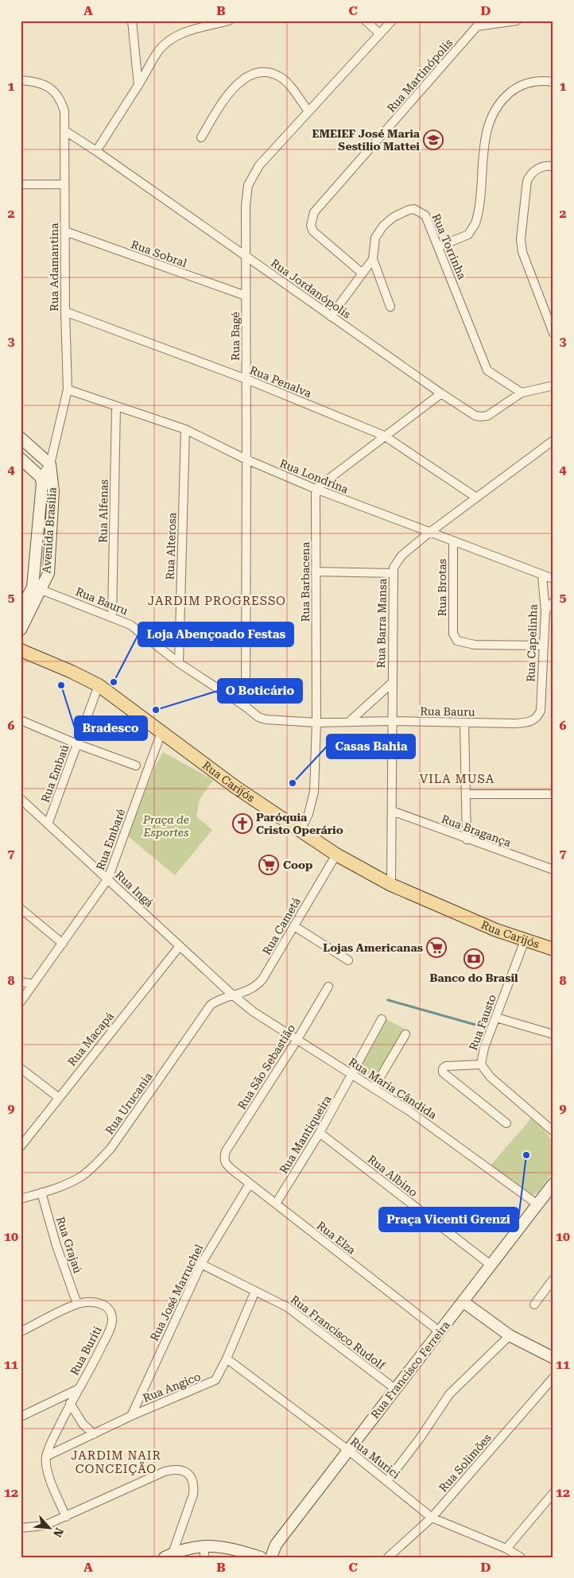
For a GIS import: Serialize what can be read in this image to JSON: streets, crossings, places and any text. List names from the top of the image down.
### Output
{
  "streets": {
    "main road": ["Rua Carijós"],
    "street": [
      "Rua Martinópolis",
      "Rua Torrinha",
      "Rua Sobral",
      "Rua Adamantina",
      "Rua Jordanópolis",
      "Rua Bagé",
      "Rua Penalva",
      "Rua Londrina",
      "Rua Alfenas",
      "Avenida Brasília",
      "Rua Alterosa",
      "Rua Barbacena",
      "Rua Brotas",
      "Rua Bauru",
      "Rua Barra Mansa",
      "Rua Capelinha",
      "Rua Embaú",
      "Rua Bragança",
      "Rua Embaré",
      "Rua Ingá",
      "Rua Cametá",
      "Rua Fausto",
      "Rua Macapá",
      "Rua São Sebastião",
      "Rua Maria Cândida",
      "Rua Urucania",
      "Rua Mantiqueira",
      "Rua Albino",
      "Rua Elza",
      "Rua Grajaú",
      "Rua José Marruchel",
      "Rua Francisco Rudolf",
      "Rua Buriti",
      "Rua Francisco Ferreira",
      "Rua Angico",
      "Rua Murici",
      "Rua Solimões"
    ]
  },
  "crossings": [
    ["Rua Martinópolis", "Rua Torrinha"],
    ["Rua Torrinha", "Rua Jordanópolis"],
    ["Rua Sobral", "Rua Adamantina"],
    ["Rua Sobral", "Rua Bagé"],
    ["Rua Adamantina", "Rua Jordanópolis"],
    ["Rua Adamantina", "Rua Penalva"],
    ["Rua Adamantina", "Rua Londrina"],
    ["Rua Adamantina", "Avenida Brasília"],
    ["Rua Jordanópolis", "Rua Bagé"],
    ["Rua Bagé", "Rua Penalva"],
    ["Rua Bagé", "Rua Londrina"],
    ["Rua Bagé", "Rua Bauru"],
    ["Rua Penalva", "Rua Barra Mansa"],
    ["Rua Londrina", "Rua Alfenas"],
    ["Rua Londrina", "Rua Alterosa"],
    ["Rua Londrina", "Rua Barbacena"],
    ["Rua Londrina", "Rua Brotas"],
    ["Rua Londrina", "Rua Barra Mansa"],
    ["Rua Londrina", "Rua Capelinha"],
    ["Rua Alfenas", "Rua Bauru"],
    ["Avenida Brasília", "Rua Bauru"],
    ["Rua Alterosa", "Rua Bauru"],
    ["Rua Barbacena", "Rua Bauru"],
    ["Rua Barbacena", "Rua Carijós"],
    ["Rua Brotas", "Rua Capelinha"],
    ["Rua Bauru", "Rua Barra Mansa"],
    ["Rua Bauru", "Rua Capelinha"],
    ["Rua Barra Mansa", "Rua Carijós"],
    ["Rua Barra Mansa", "Rua Bragança"],
    ["Rua Embaú", "Rua Carijós"],
    ["Rua Embaú", "Rua Ingá"],
    ["Rua Carijós", "Rua Embaré"],
    ["Rua Carijós", "Rua Cametá"],
    ["Rua Carijós", "Rua Fausto"],
    ["Rua Embaré", "Rua Ingá"],
    ["Rua Ingá", "Rua Cametá"],
    ["Rua Ingá", "Rua Macapá"],
    ["Rua Ingá", "Rua Maria Cândida"],
    ["Rua Ingá", "Rua Urucania"],
    ["Rua Cametá", "Rua Maria Cândida"],
    ["Rua Cametá", "Rua Urucania"],
    ["Rua São Sebastião", "Rua Maria Cândida"],
    ["Rua São Sebastião", "Rua Elza"],
    ["Rua Maria Cândida", "Rua Urucania"],
    ["Rua Maria Cândida", "Rua Mantiqueira"],
    ["Rua Maria Cândida", "Rua Francisco Ferreira"],
    ["Rua Urucania", "Rua Grajaú"],
    ["Rua Mantiqueira", "Rua Albino"],
    ["Rua Mantiqueira", "Rua Elza"],
    ["Rua Albino", "Rua Francisco Ferreira"],
    ["Rua Elza", "Rua José Marruchel"],
    ["Rua Elza", "Rua Francisco Ferreira"],
    ["Rua Grajaú", "Rua Buriti"],
    ["Rua José Marruchel", "Rua Francisco Rudolf"],
    ["Rua José Marruchel", "Rua Angico"],
    ["Rua Francisco Rudolf", "Rua Francisco Ferreira"],
    ["Rua Francisco Rudolf", "Rua Angico"],
    ["Rua Buriti", "Rua Angico"],
    ["Rua Francisco Ferreira", "Rua Murici"],
    ["Rua Angico", "Rua Murici"],
    ["Rua Murici", "Rua Solimões"]
  ],
  "districts": ["JARDIM PROGRESSO", "VILA MUSA", "JARDIM NAIR CONCEIÇÃO"],
  "parks": ["Praça de Esportes"],
  "places": {
    "school or university": ["EMEIEF José Maria Sestilio Mattei"],
    "other": [
      "Loja Abençoado Festas",
      "Bradesco",
      "O Boticário",
      "Casas Bahia",
      "Praça Vicenti Grenzi"
    ],
    "church": ["Paróquia Cristo Operário"],
    "supermarket": ["Coop", "Lojas Americanas"],
    "bank": ["Banco do Brasil"]
  },
  "north": "bottom right",
  "grid": {
    "columns": [
      "A",
      "B",
      "C",
      "D"
    ],
    "rows": [
      "1",
      "2",
      "3",
      "4",
      "5",
      "6",
      "7",
      "8",
      "9",
      "10",
      "11",
      "12"
    ]
  }
}
